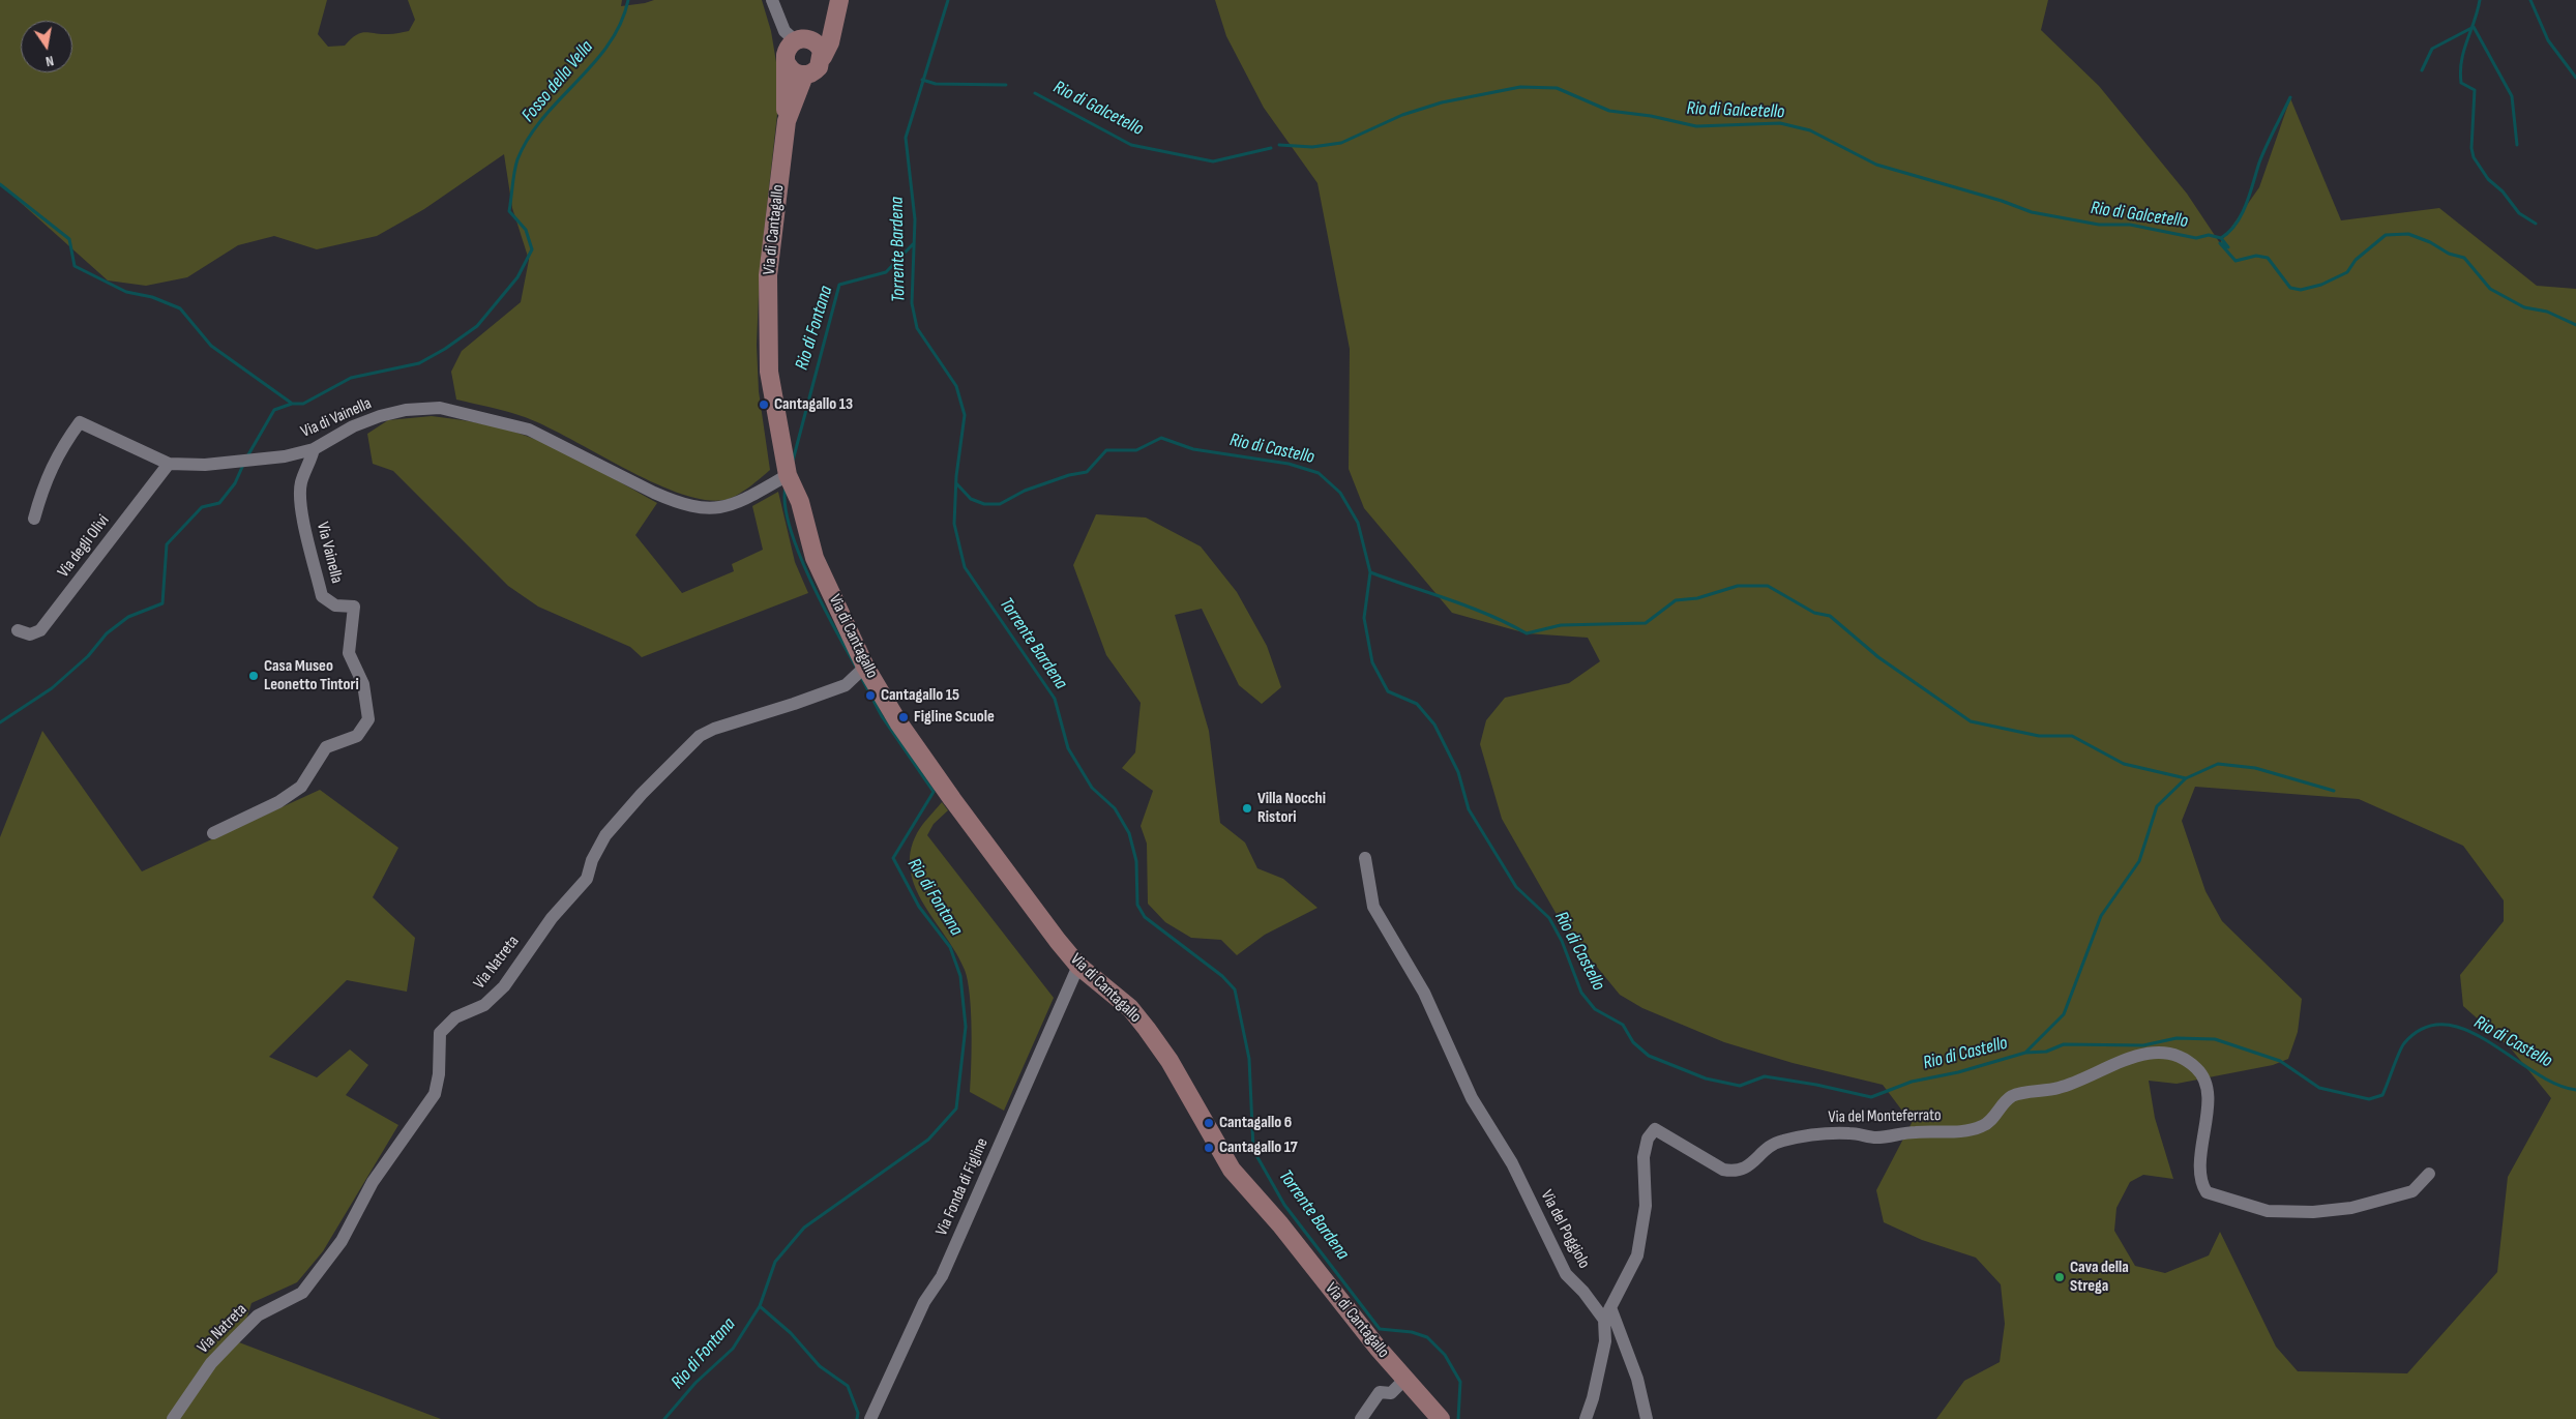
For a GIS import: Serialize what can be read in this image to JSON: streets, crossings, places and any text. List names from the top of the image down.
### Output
{
  "streets": {
    "street": [
      "Via di Cantagallo",
      "Via di Vainella",
      "Via degli Olivi",
      "Via Vainella",
      "Via Natreta",
      "Via del Monteferrato",
      "Via Fonda di Figline",
      "Via del Poggiolo"
    ]
  },
  "crossings": [
    ["Via di Cantagallo", "Via di Vainella"],
    ["Via di Cantagallo", "Via Natreta"],
    ["Via di Cantagallo", "Via Fonda di Figline"],
    ["Via di Vainella", "Via degli Olivi"],
    ["Via di Vainella", "Via Vainella"],
    ["Via del Monteferrato", "Via del Poggiolo"]
  ],
  "water": [
    "Fosso della Vella",
    "Rio di Galcetello",
    "Torrente Bardena",
    "Rio di Fontana",
    "Rio di Castello"
  ],
  "places": [
    "Cantagallo 13",
    "Casa Museo Leonetto Tintori",
    "Cantagallo 15",
    "Figline Scuole",
    "Villa Nocchi Ristori",
    "Cantagallo 6",
    "Cantagallo 17",
    "Cava della Strega"
  ],
  "north": "bottom"
}
